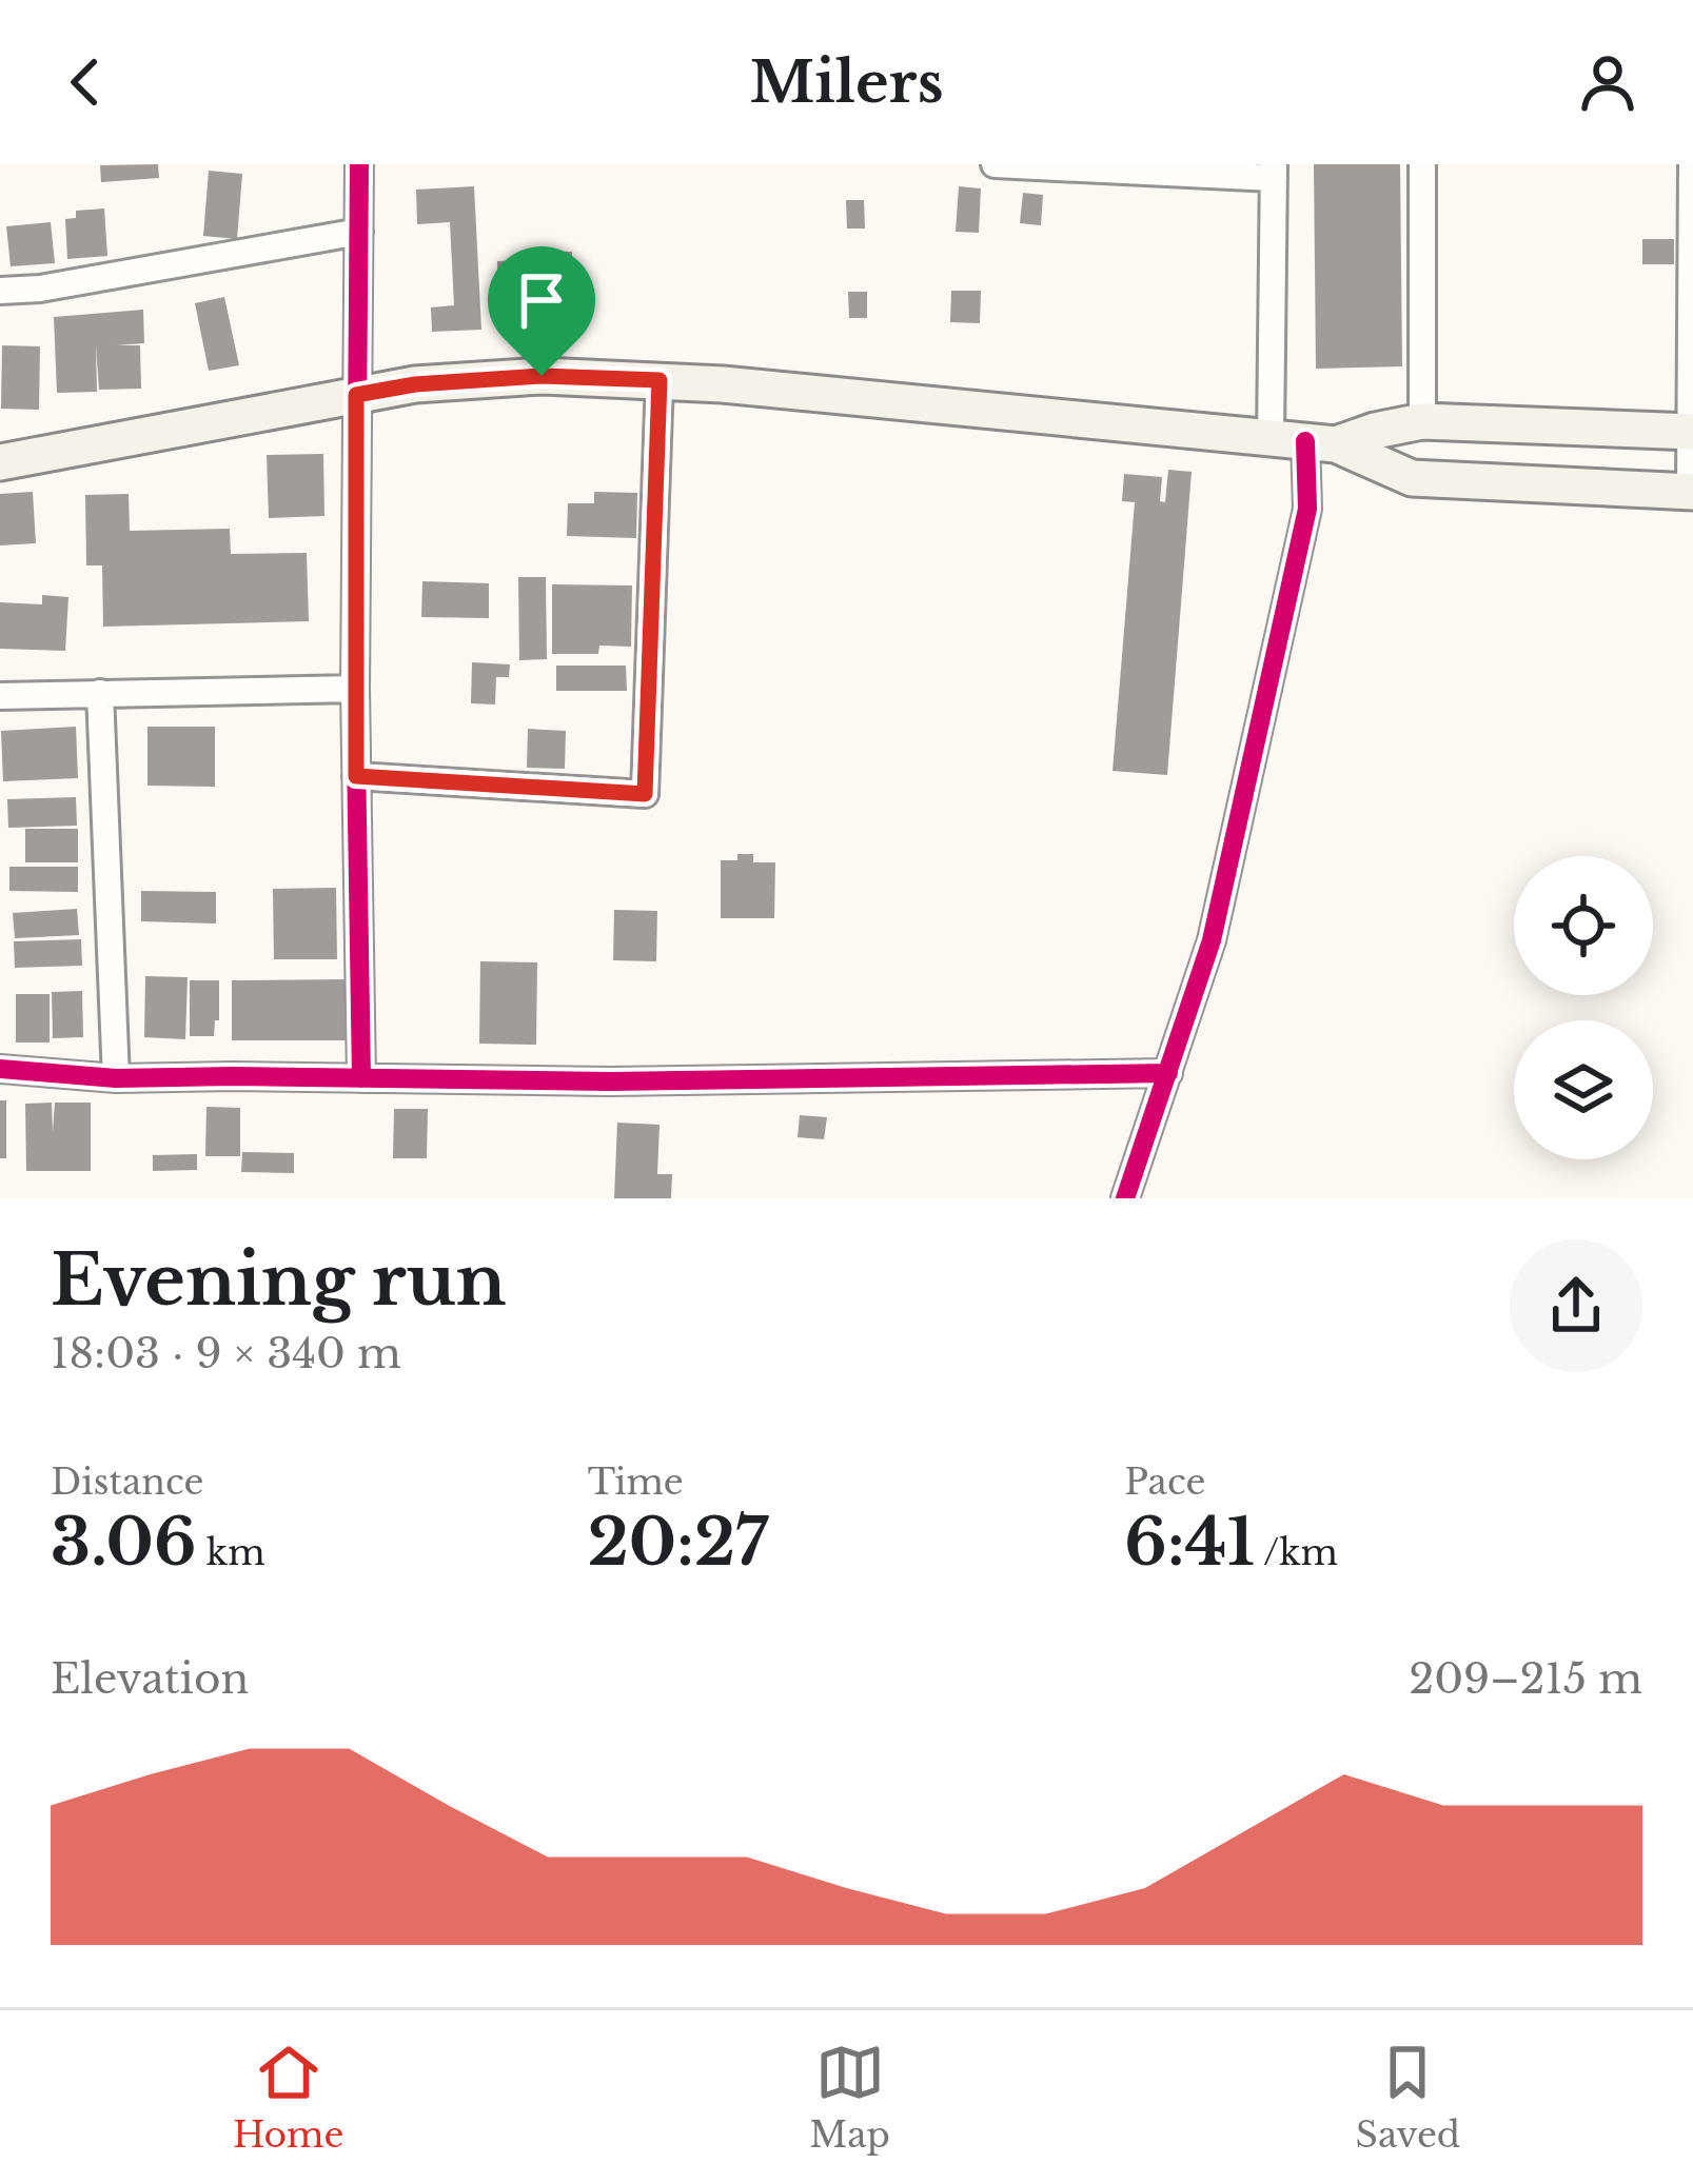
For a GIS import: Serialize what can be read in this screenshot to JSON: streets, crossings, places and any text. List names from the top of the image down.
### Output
{
  "page": {
    "header": "Milers",
    "heading": ["Evening run", "18:03 · 9 × 340 m"],
    "stats": [
      ["Distance", "3.06 km"],
      ["Time", "20:27"],
      ["Pace", "6:41 /km"]
    ],
    "chart": ["Elevation", "209–215 m"],
    "tabs": ["Home", "Map", "Saved"]
  }
}
